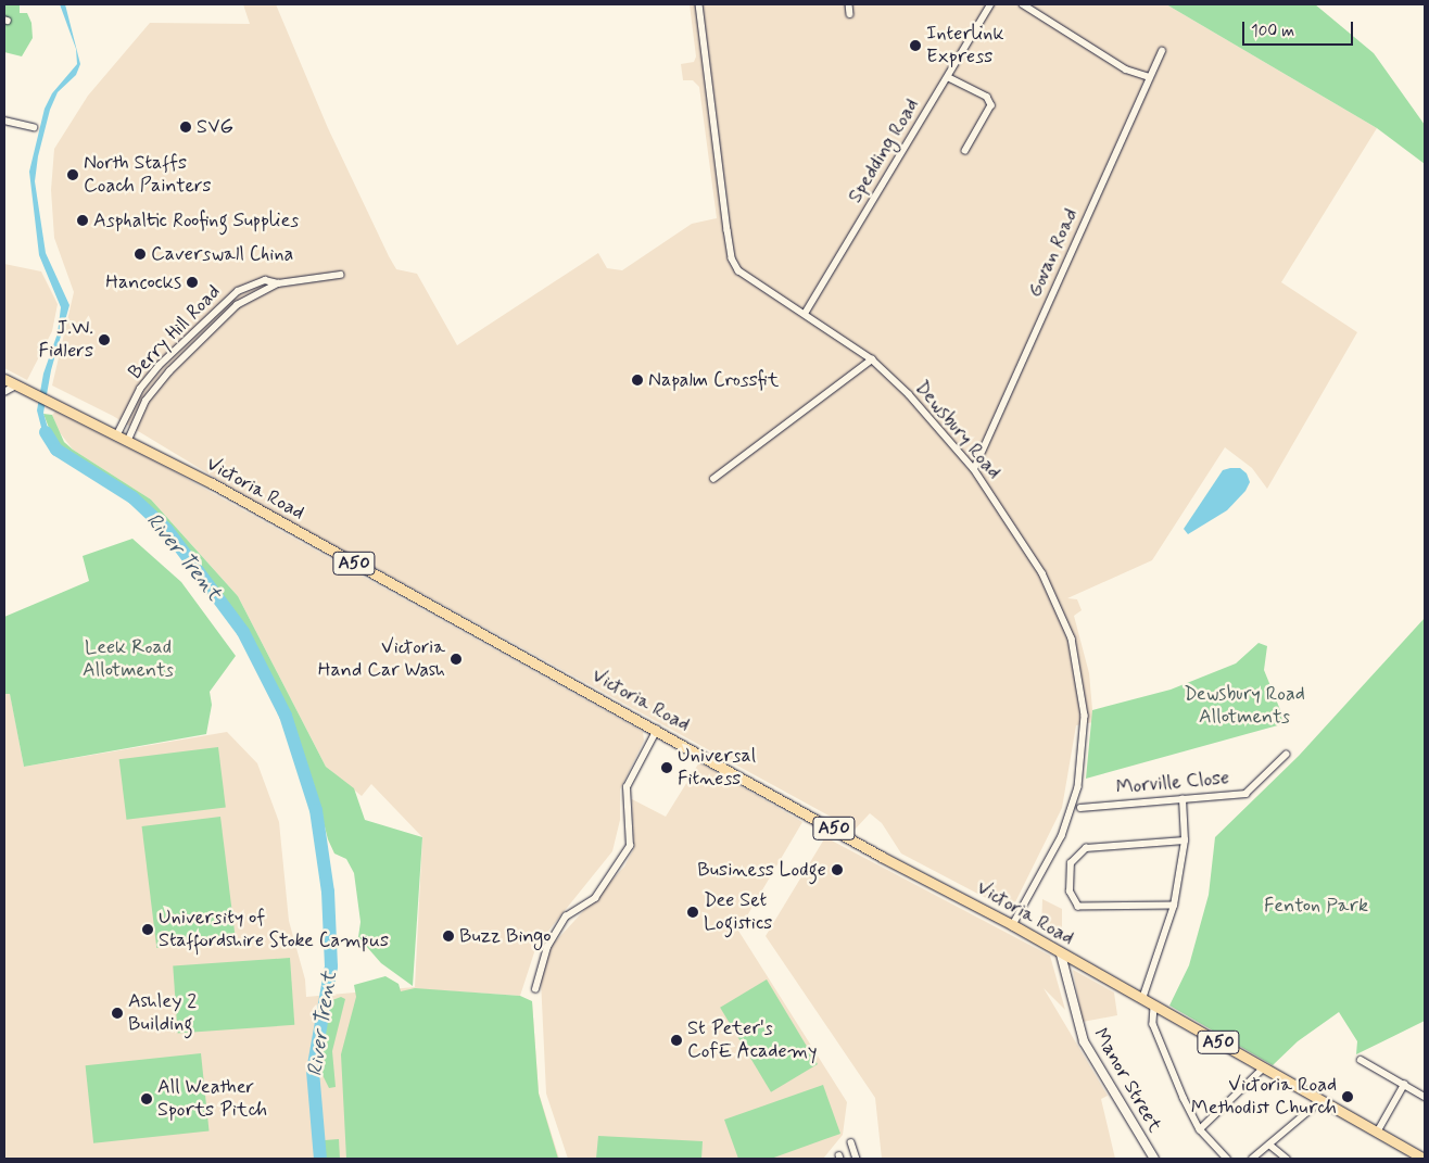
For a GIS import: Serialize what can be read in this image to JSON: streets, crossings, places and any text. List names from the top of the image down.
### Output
{
  "streets": {
    "main road": ["Victoria Road", "A50"],
    "street": [
      "Spedding Road",
      "Govan Road",
      "Berry Hill Road",
      "Dewsbury Road",
      "Morville Close",
      "Manor Street"
    ]
  },
  "crossings": [
    ["Spedding Road", "Dewsbury Road"],
    ["Govan Road", "Dewsbury Road"],
    ["Berry Hill Road", "Victoria Road"],
    ["Dewsbury Road", "Victoria Road"],
    ["Victoria Road", "Manor Street"]
  ],
  "water": ["River Trent"],
  "parks": ["Leek Road Allotments", "Dewsbury Road Allotments", "Fenton Park"],
  "places": [
    "Interlink Express",
    "SVG",
    "North Staffs Coach Painters",
    "Asphaltic Roofing Supplies",
    "Caverswall China",
    "Hancocks",
    "J.W. Fidlers",
    "Napalm Crossfit",
    "Victoria Hand Car Wash",
    "Universal Fitness",
    "Business Lodge",
    "Dee Set Logistics",
    "University of Staffordshire Stoke Campus",
    "Buzz Bingo",
    "Ashley 2 Building",
    "St Peter's CofE Academy",
    "Victoria Road Methodist Church",
    "All Weather Sports Pitch"
  ],
  "scale_bar": "100 m"
}
